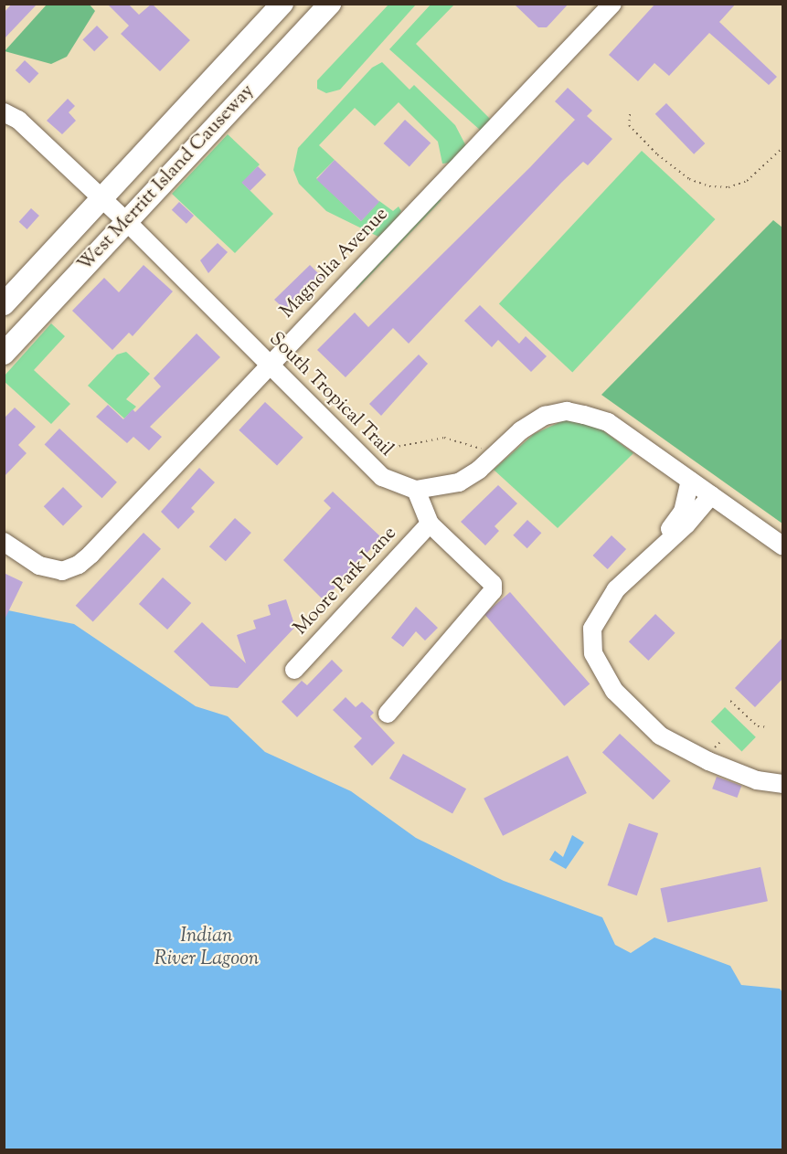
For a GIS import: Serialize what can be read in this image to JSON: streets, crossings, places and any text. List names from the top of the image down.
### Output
{
  "streets": {
    "main road": ["West Merritt Island Causeway"],
    "street": ["Magnolia Avenue", "South Tropical Trail", "Moore Park Lane"]
  },
  "crossings": [
    ["West Merritt Island Causeway", "South Tropical Trail"],
    ["Magnolia Avenue", "South Tropical Trail"]
  ],
  "water": ["Indian River Lagoon"]
}
